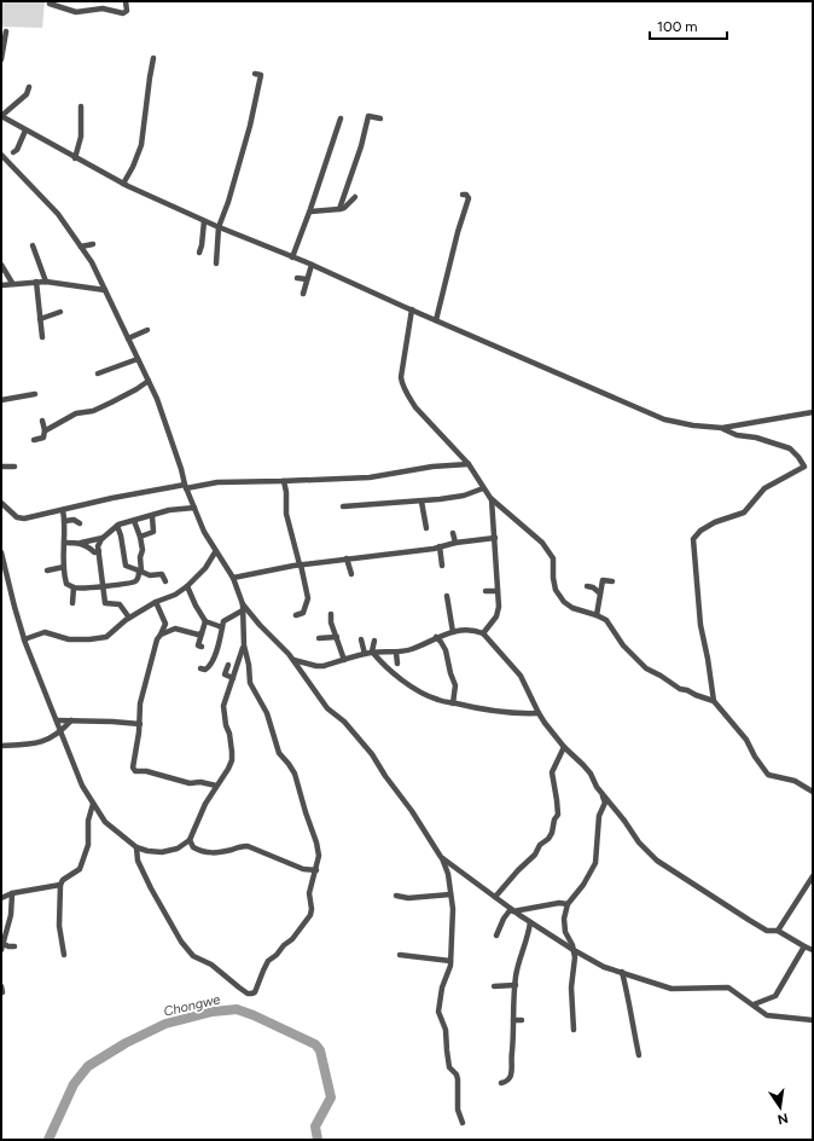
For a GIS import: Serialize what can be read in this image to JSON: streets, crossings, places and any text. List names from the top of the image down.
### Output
{
  "water": ["Chongwe"],
  "scale_bar": "100 m",
  "north": "bottom"
}
